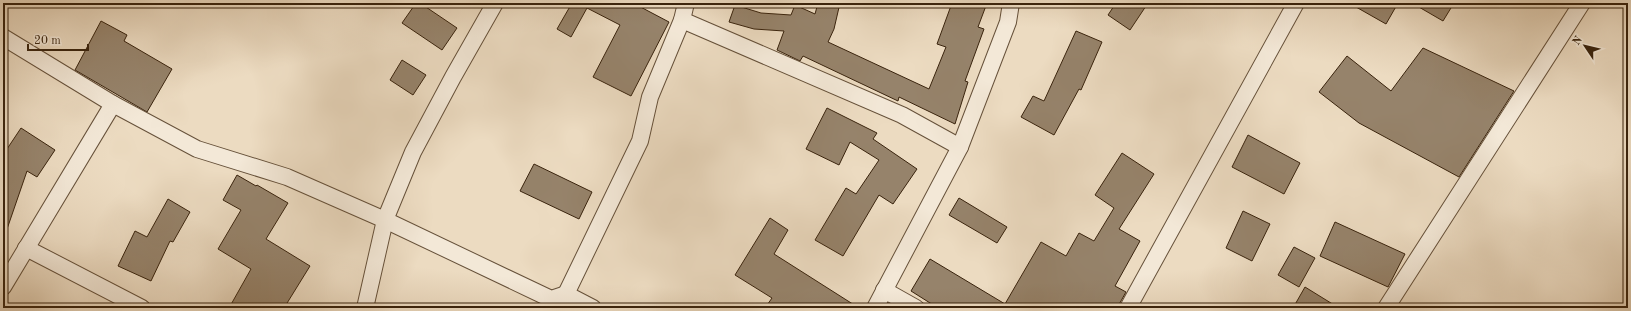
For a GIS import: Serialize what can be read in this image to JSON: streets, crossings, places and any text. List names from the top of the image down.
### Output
{
  "scale_bar": "20 m",
  "north": "top left"
}
